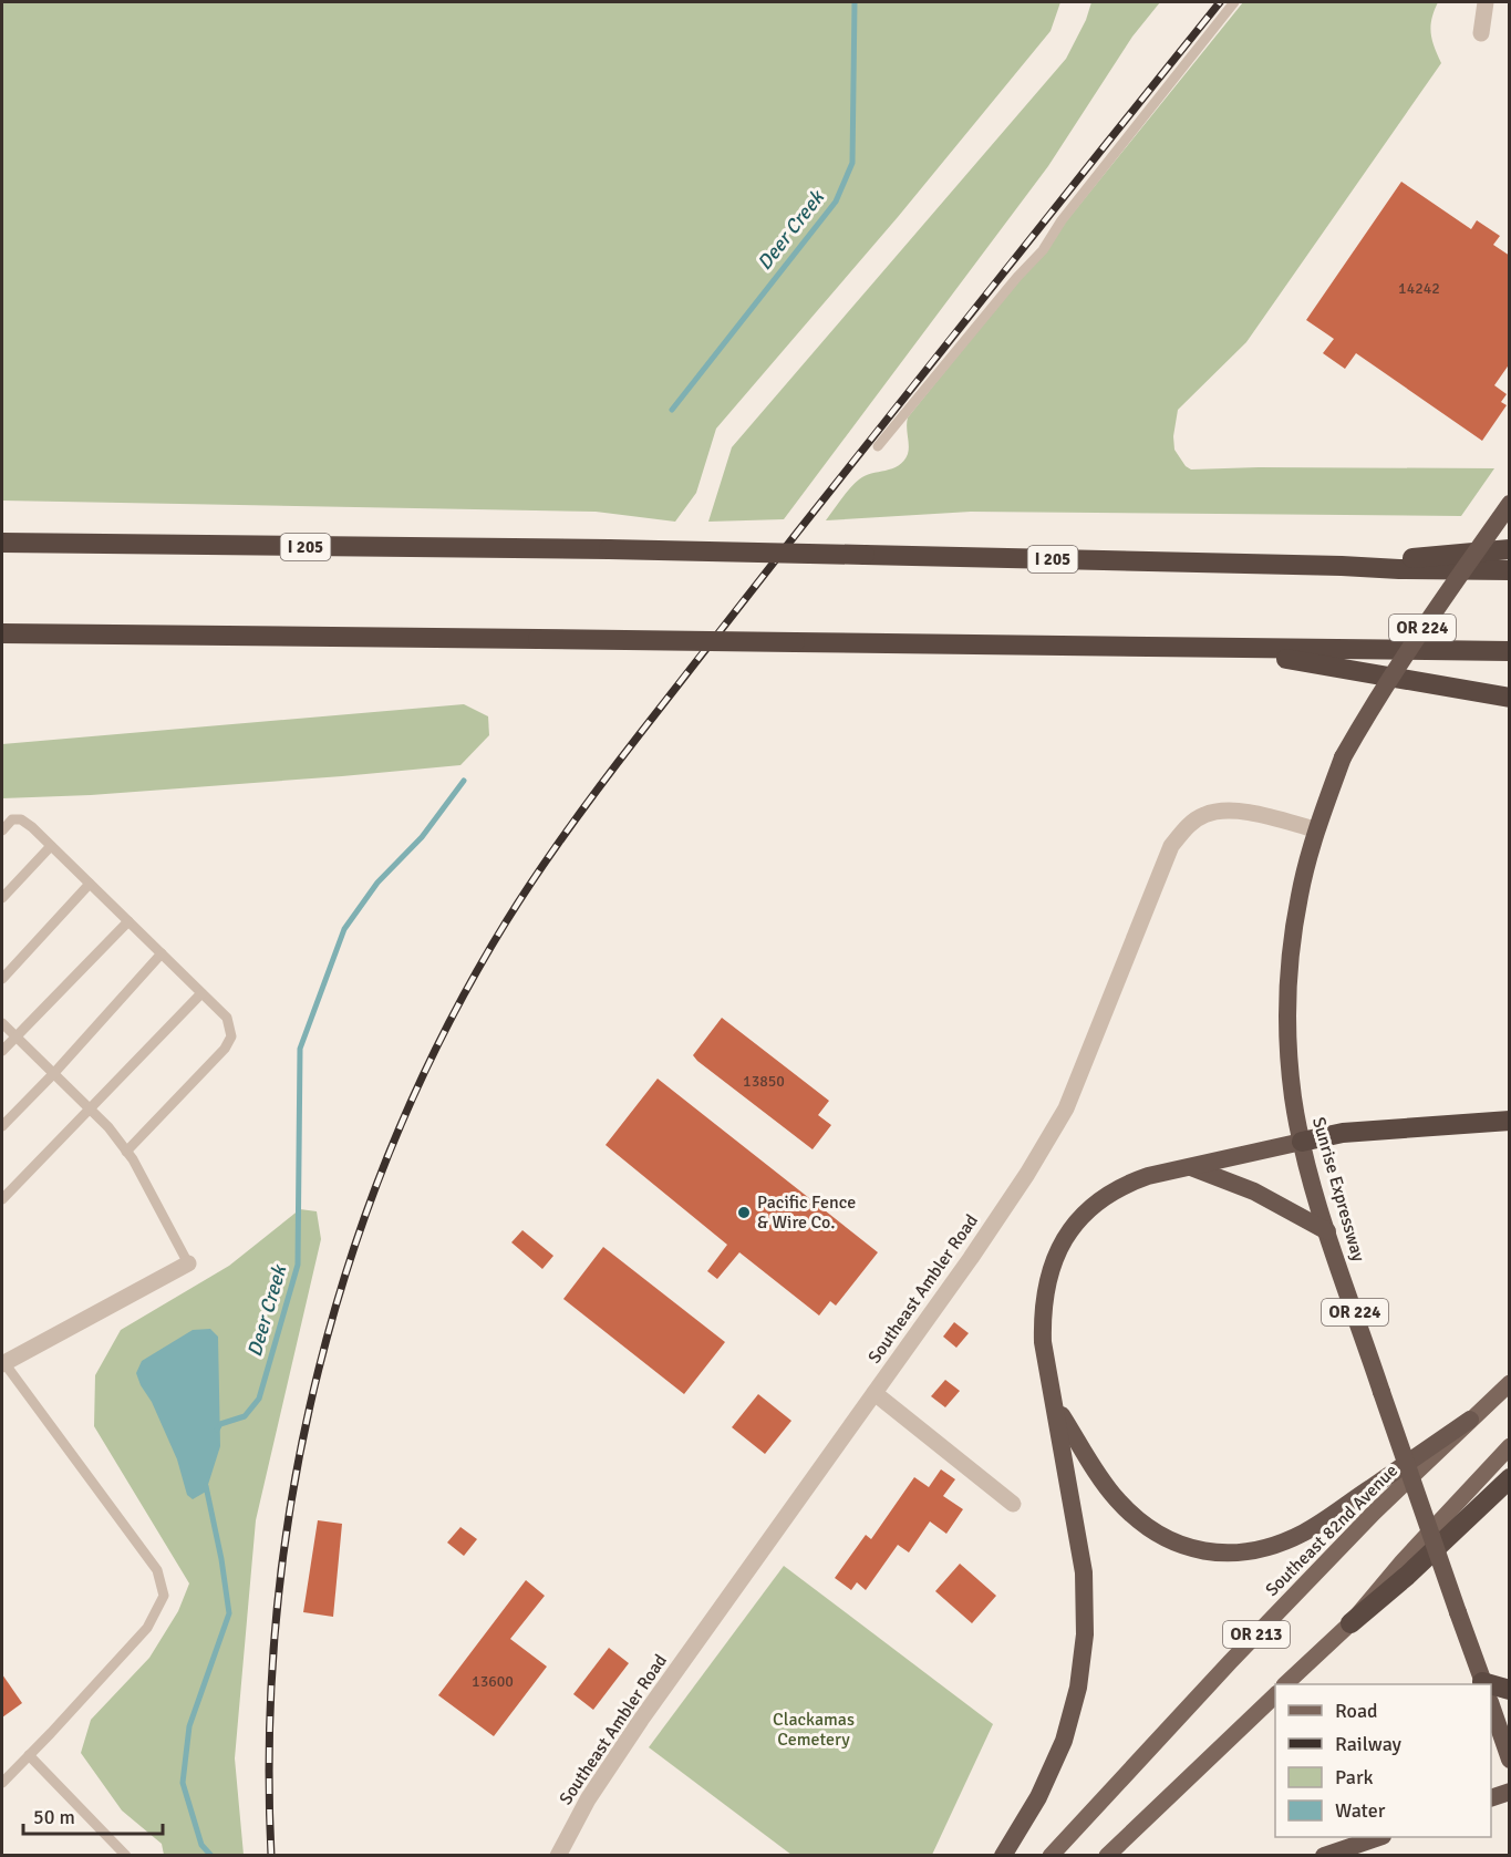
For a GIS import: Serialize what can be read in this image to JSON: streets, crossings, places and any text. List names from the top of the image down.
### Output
{
  "streets": {
    "highway": [
      "I 205",
      "OR 224",
      "Sunrise Expressway",
      "OR 213"
    ],
    "main road": ["Southeast 82nd Avenue"],
    "street": ["Southeast Ambler Road"]
  },
  "crossings": [
    ["Sunrise Expressway", "Southeast Ambler Road"]
  ],
  "water": ["Deer Creek"],
  "parks": ["Clackamas Cemetery"],
  "places": ["Pacific Fence & Wire Co."],
  "house_numbers": ["14242", "13850", "13600"],
  "legend": [
    "Road",
    "Railway",
    "Park",
    "Water"
  ],
  "scale_bar": "50 m"
}
